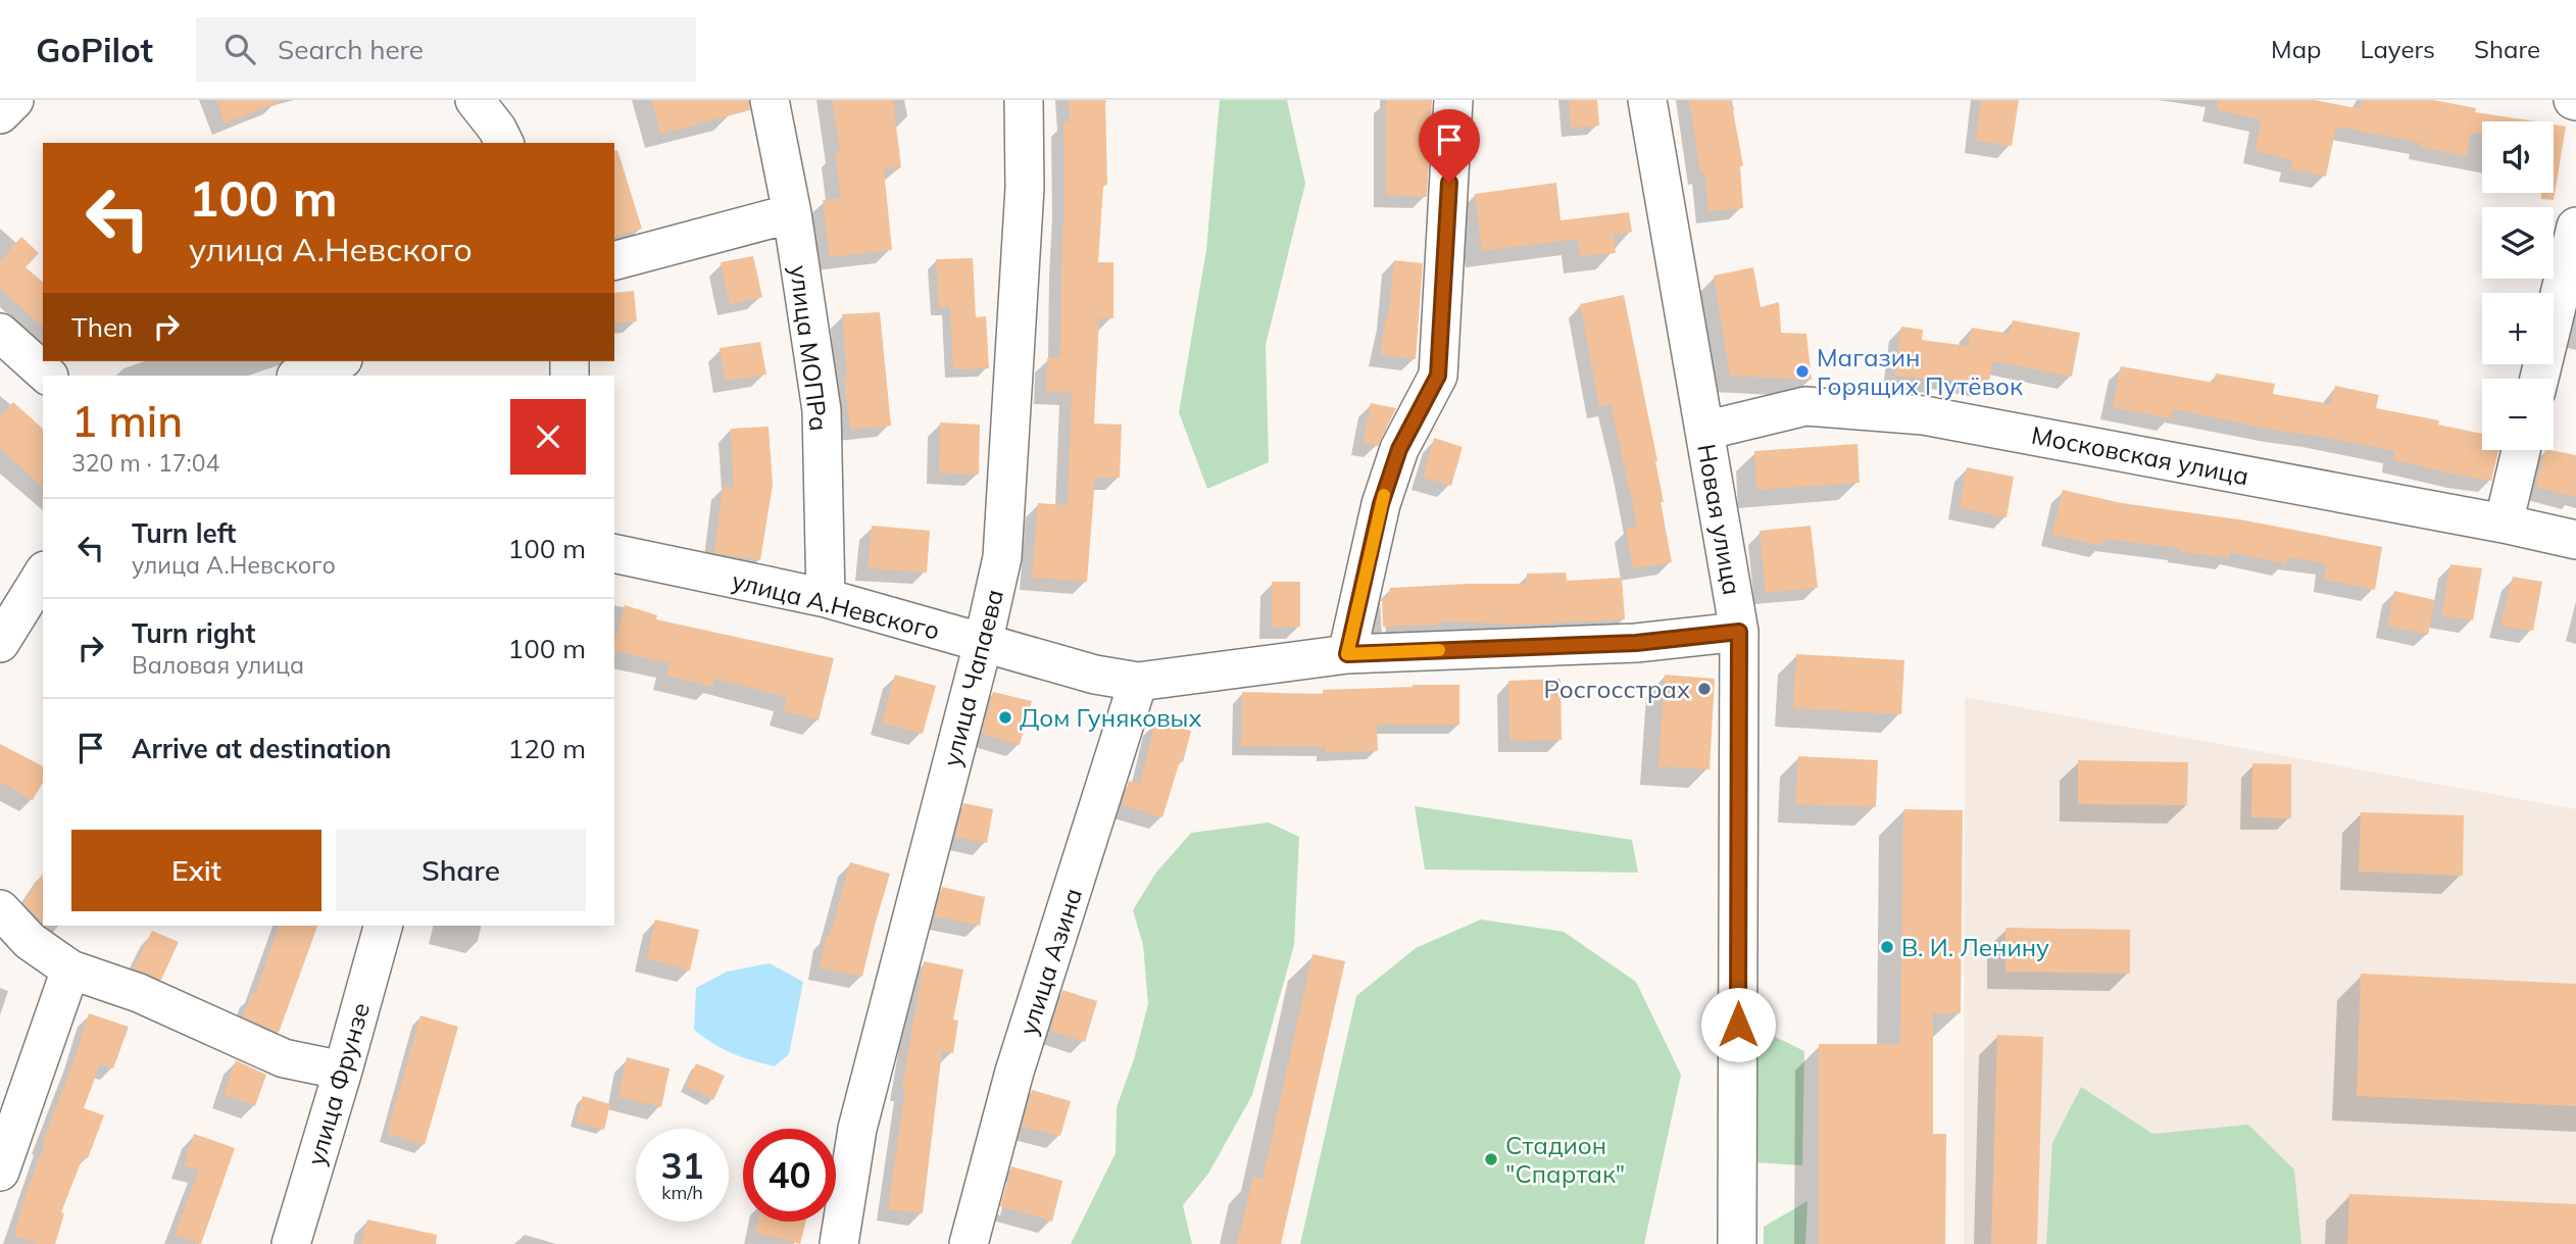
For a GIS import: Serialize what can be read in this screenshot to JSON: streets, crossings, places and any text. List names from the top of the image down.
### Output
{
  "streets": {
    "street": [
      "улица МОПРа",
      "Московская улица",
      "Новая улица",
      "улица А.Невского",
      "улица Чапаева",
      "улица Азина",
      "улица Фрунзе"
    ]
  },
  "crossings": [
    ["улица МОПРа", "улица А.Невского"],
    ["Московская улица", "Новая улица"],
    ["Новая улица", "улица А.Невского"],
    ["улица А.Невского", "улица Чапаева"],
    ["улица А.Невского", "улица Азина"]
  ],
  "places": [
    "Магазин Горящих Путёвок",
    "Росгосстрах",
    "Дом Гуняковых",
    "В. И. Ленину",
    "Стадион \"Спартак\""
  ],
  "page": {
    "header": "GoPilot",
    "search": "Search here",
    "nav": ["Map", "Layers", "Share"],
    "map_buttons": ["+", "−"],
    "turn": ["100 m", "улица А.Невского"],
    "then": "Then",
    "heading": ["1 min", "320 m · 17:04"],
    "list": [
      {
        "name": "Turn left",
        "note": "улица А.Невского",
        "value": "100 m"
      },
      {
        "name": "Turn right",
        "note": "Валовая улица",
        "value": "100 m"
      },
      {
        "name": "Arrive at destination",
        "value": "120 m"
      }
    ],
    "buttons": ["Exit", "Share"],
    "speed": "31 km/h",
    "limit": "40"
  }
}
